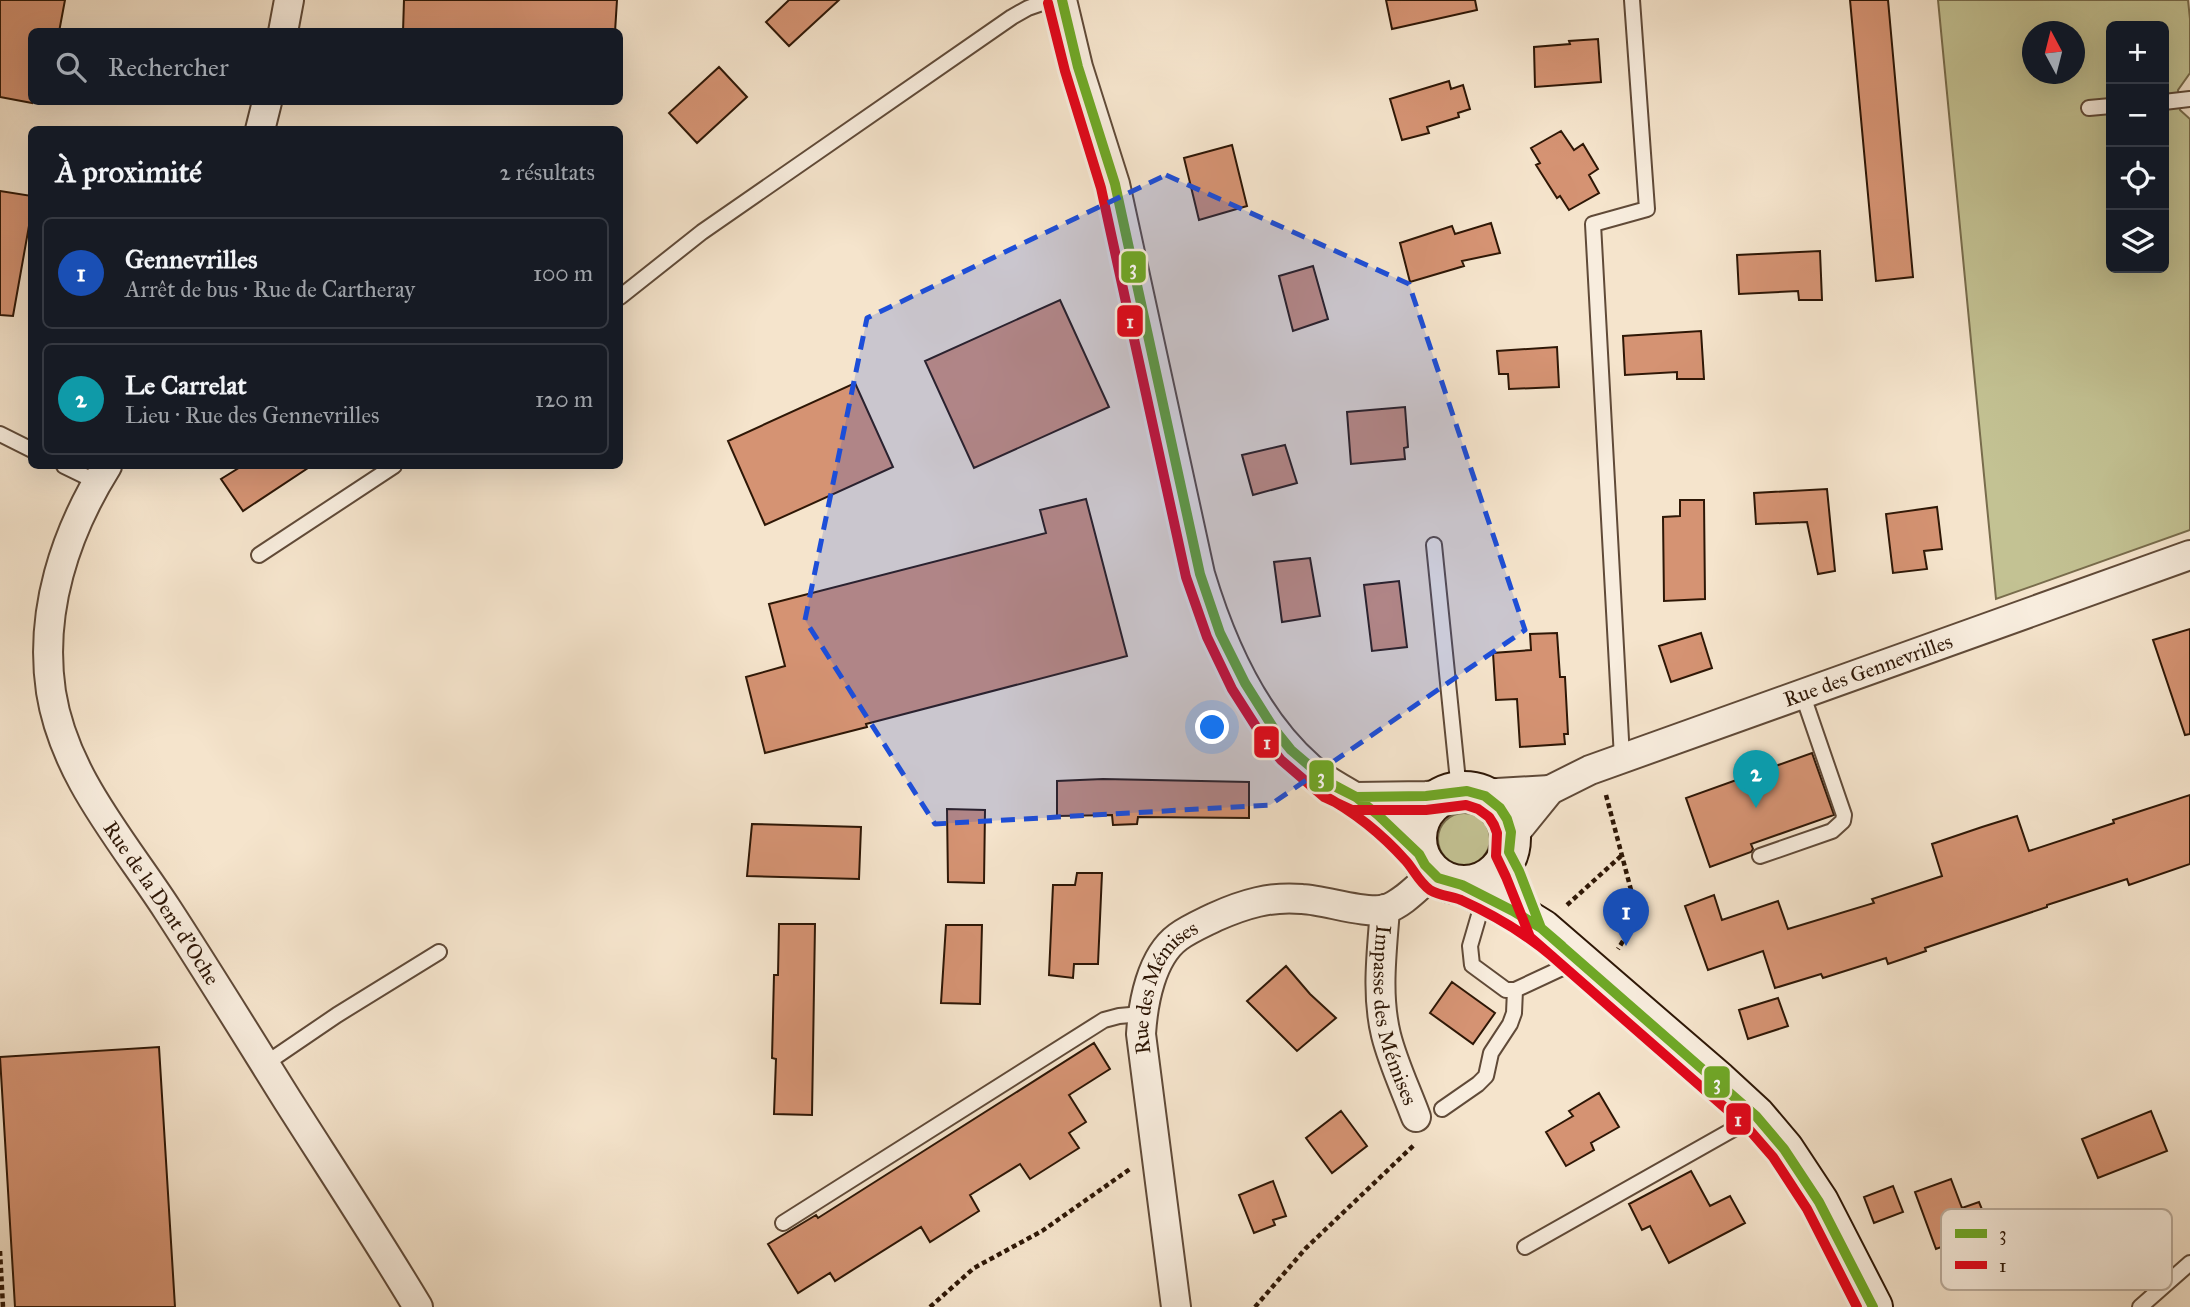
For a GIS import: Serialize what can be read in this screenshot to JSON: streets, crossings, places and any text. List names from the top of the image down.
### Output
{
  "streets": {
    "street": [
      "Rue des Gennevrilles",
      "Rue de la Dent d'Oche",
      "Rue des Mémises",
      "Impasse des Mémises"
    ]
  },
  "crossings": [
    ["Rue des Mémises", "Impasse des Mémises"]
  ],
  "lines": ["transit line 3", "transit line 1"],
  "legend": ["3", "1"],
  "north": "top",
  "page": {
    "map_buttons": ["+", "−"],
    "search": "Rechercher",
    "heading": ["À proximité", "2 résultats"],
    "list": [
      {
        "mark": "1",
        "name": "Gennevrilles",
        "note": "Arrêt de bus · Rue de Cartheray",
        "value": "100 m"
      },
      {
        "mark": "2",
        "name": "Le Carrelat",
        "note": "Lieu · Rue des Gennevrilles",
        "value": "120 m"
      }
    ],
    "pins": ["2", "1"]
  }
}
